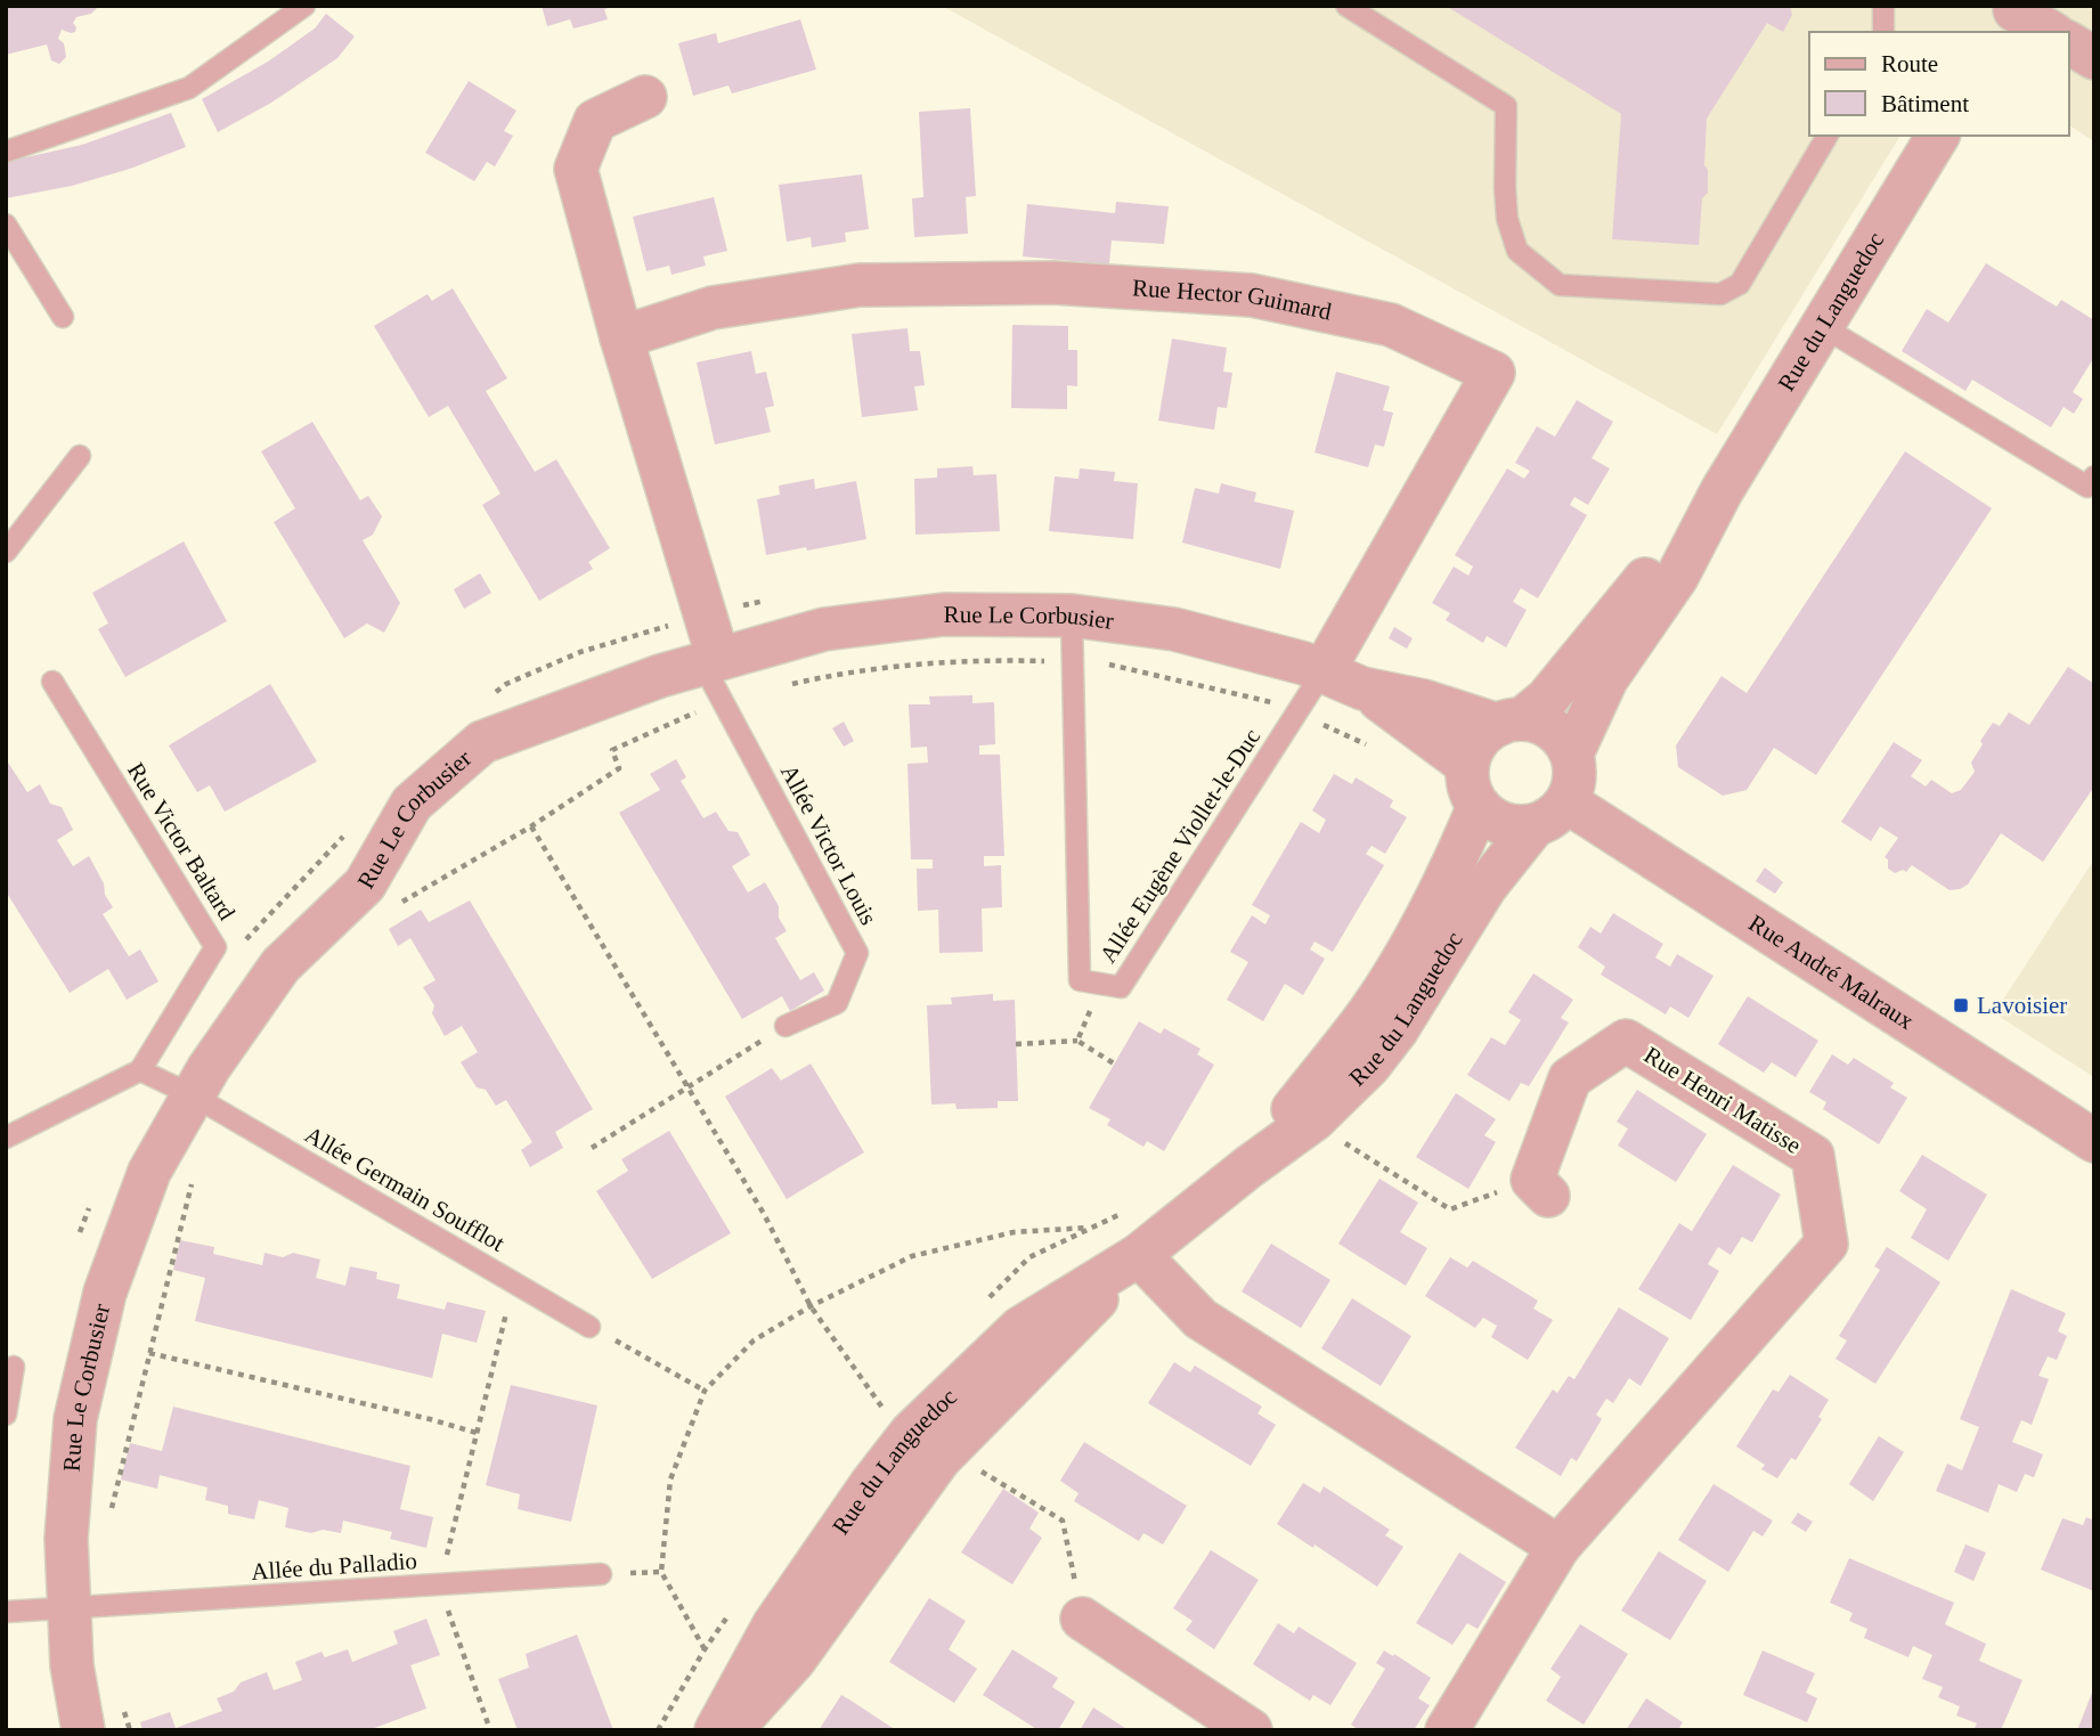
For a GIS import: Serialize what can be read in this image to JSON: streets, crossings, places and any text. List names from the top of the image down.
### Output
{
  "streets": {
    "street": [
      "Rue Hector Guimard",
      "Rue du Languedoc",
      "Rue Le Corbusier",
      "Rue André Malraux",
      "Rue Henri Matisse"
    ],
    "lane": [
      "Rue Victor Baltard",
      "Allée Victor Louis",
      "Allée Eugène Viollet-le-Duc",
      "Allée Germain Soufflot",
      "Allée du Palladio"
    ]
  },
  "crossings": [
    ["Rue Hector Guimard", "Rue Le Corbusier"],
    ["Rue Hector Guimard", "Allée Eugène Viollet-le-Duc"],
    ["Rue du Languedoc", "Rue Le Corbusier"],
    ["Rue du Languedoc", "Rue André Malraux"],
    ["Rue Le Corbusier", "Allée Victor Louis"],
    ["Rue Le Corbusier", "Allée Eugène Viollet-le-Duc"],
    ["Rue Le Corbusier", "Rue André Malraux"],
    ["Rue Le Corbusier", "Allée Germain Soufflot"],
    ["Rue Le Corbusier", "Allée du Palladio"],
    ["Rue Victor Baltard", "Allée Germain Soufflot"]
  ],
  "places": {
    "transit": ["Lavoisier"]
  },
  "legend": ["Route", "Bâtiment"]
}
